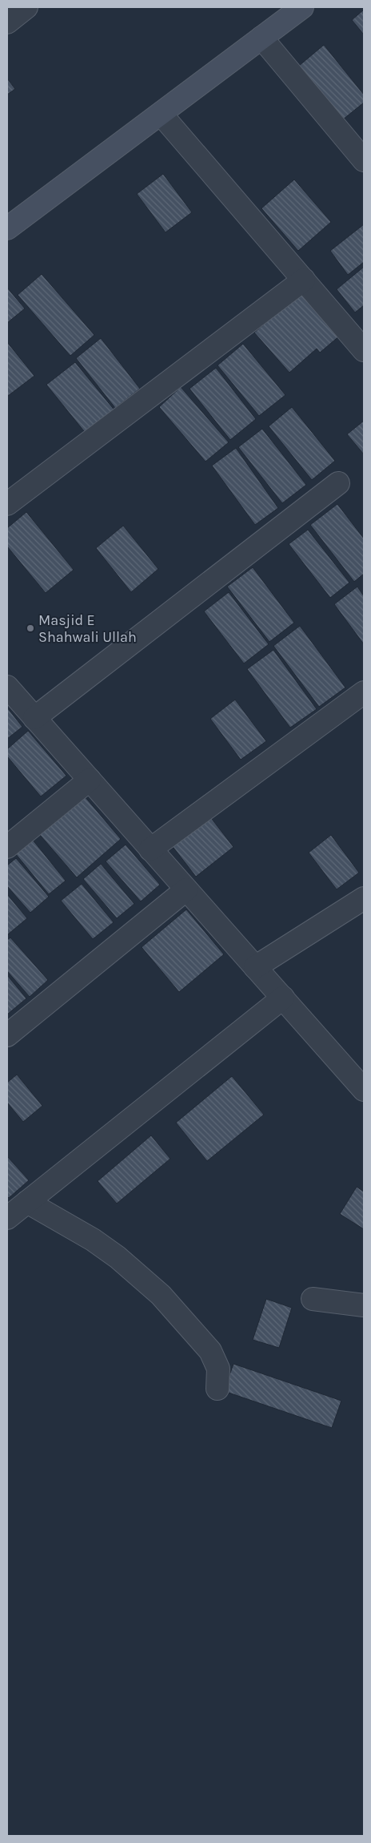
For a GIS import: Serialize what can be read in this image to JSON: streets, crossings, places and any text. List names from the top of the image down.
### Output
{
  "places": ["Masjid E Shahwali Ullah"]
}
